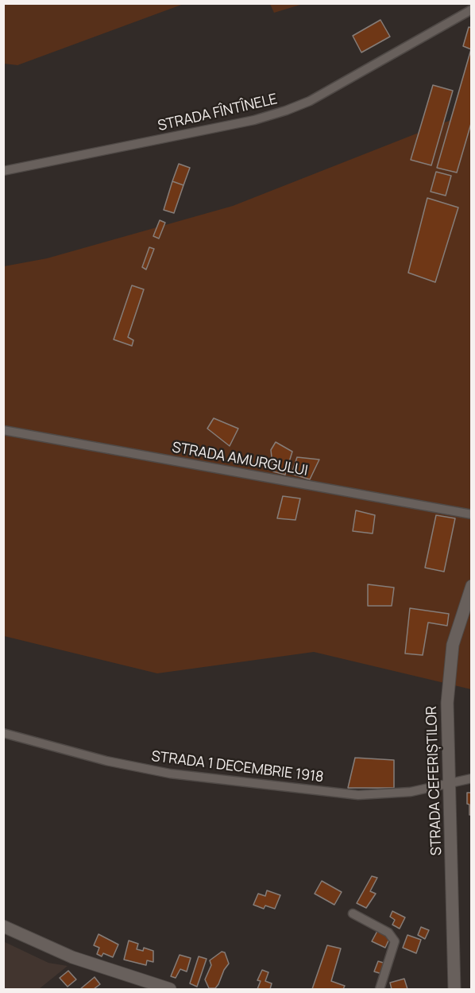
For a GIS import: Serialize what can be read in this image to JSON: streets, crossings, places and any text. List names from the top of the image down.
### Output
{
  "streets": {
    "street": [
      "STRADA FÎNTÎNELE",
      "STRADA AMURGULUI",
      "STRADA 1 DECEMBRIE 1918",
      "STRADA CEFERIȘTILOR"
    ]
  },
  "crossings": [
    ["STRADA 1 DECEMBRIE 1918", "STRADA CEFERIȘTILOR"]
  ]
}
